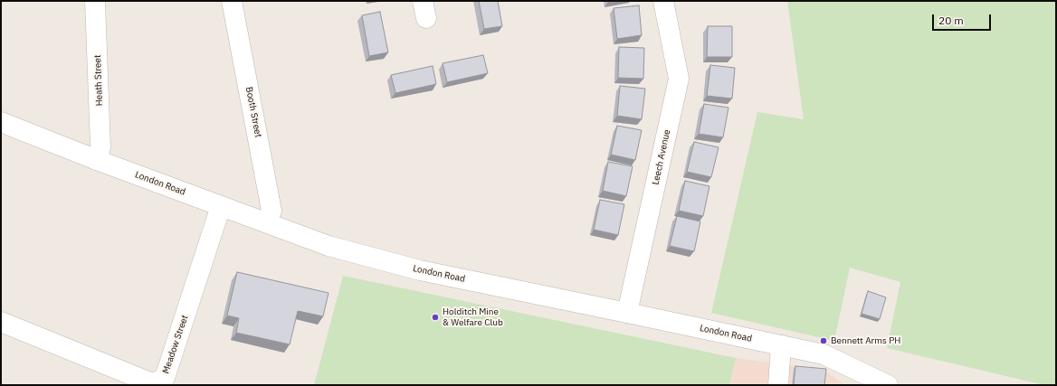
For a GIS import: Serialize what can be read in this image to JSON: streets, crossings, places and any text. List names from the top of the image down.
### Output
{
  "streets": {
    "street": [
      "Heath Street",
      "Booth Street",
      "Leech Avenue",
      "London Road",
      "Meadow Street"
    ]
  },
  "crossings": [
    ["Heath Street", "London Road"],
    ["Booth Street", "London Road"],
    ["Leech Avenue", "London Road"],
    ["London Road", "Meadow Street"]
  ],
  "places": ["Holditch Mine & Welfare Club", "Bennett Arms PH"],
  "scale_bar": "20 m"
}
